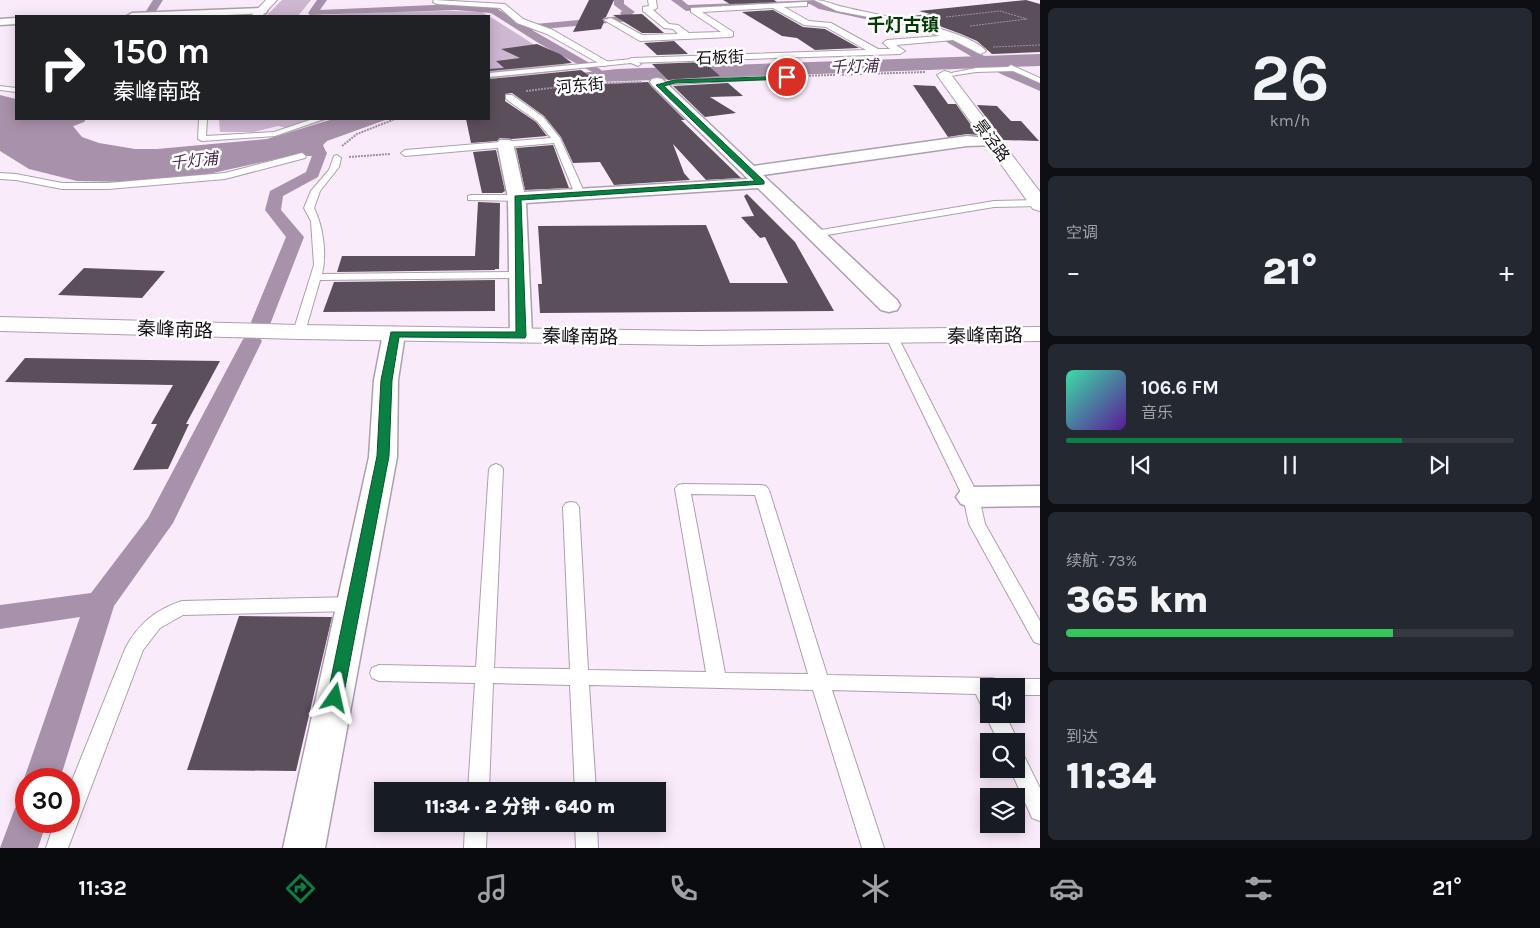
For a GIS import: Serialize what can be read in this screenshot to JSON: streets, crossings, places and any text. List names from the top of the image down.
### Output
{
  "streets": {
    "street": ["石板街", "景泾路", "秦峰南路"],
    "path": ["河东街"]
  },
  "districts": ["千灯古镇"],
  "water": ["千灯浦"],
  "page": {
    "tile": [
      ["26", "km/h"],
      "空调",
      ["续航 · 73%", "365 km"],
      ["到达", "11:34"]
    ],
    "turn": ["150 m", "秦峰南路"],
    "heat": ["−", "21°", "+"],
    "song": ["106.6 FM", "音乐"],
    "limit": "30",
    "trip": "11:34 · 2 分钟 · 640 m",
    "tabs": ["11:32", "21°"]
  }
}
